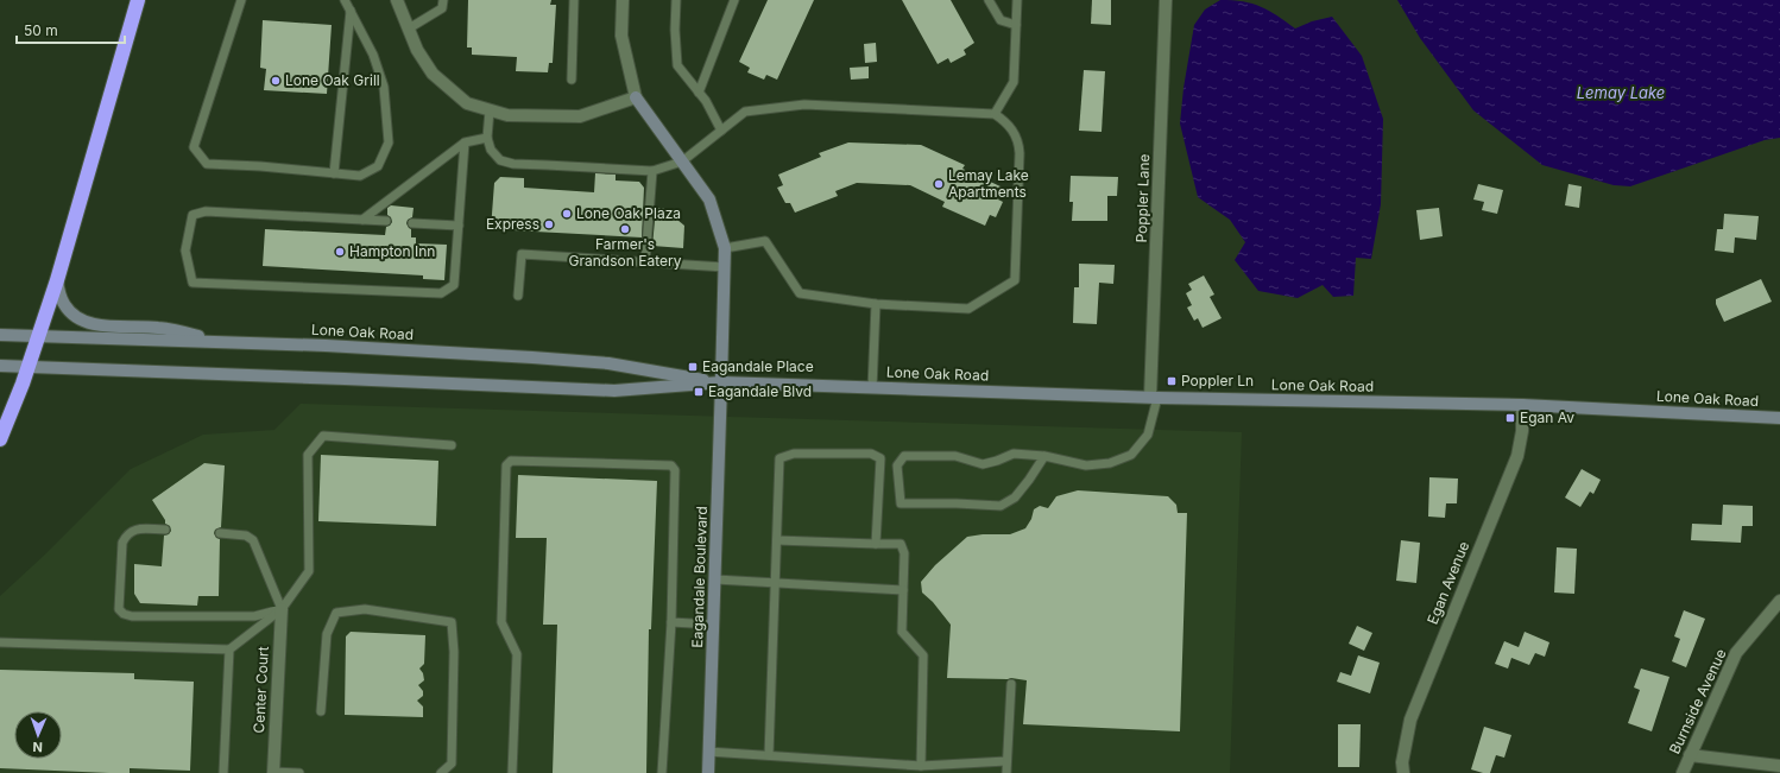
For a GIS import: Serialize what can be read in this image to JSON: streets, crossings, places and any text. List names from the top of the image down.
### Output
{
  "streets": {
    "main road": ["Lone Oak Road", "Eagandale Boulevard"],
    "street": [
      "Poppler Lane",
      "Egan Avenue",
      "Center Court",
      "Burnside Avenue"
    ]
  },
  "crossings": [
    ["Poppler Lane", "Lone Oak Road"],
    ["Lone Oak Road", "Eagandale Boulevard"],
    ["Lone Oak Road", "Egan Avenue"]
  ],
  "water": ["Lemay Lake"],
  "places": {
    "other": [
      "Lone Oak Grill",
      "Lemay Lake Apartments",
      "Lone Oak Plaza",
      "Express",
      "Farmer's Grandson Eatery",
      "Hampton Inn"
    ],
    "transit": [
      "Eagandale Place",
      "Poppler Ln",
      "Eagandale Blvd",
      "Egan Av"
    ]
  },
  "scale_bar": "50 m",
  "north": "bottom"
}
